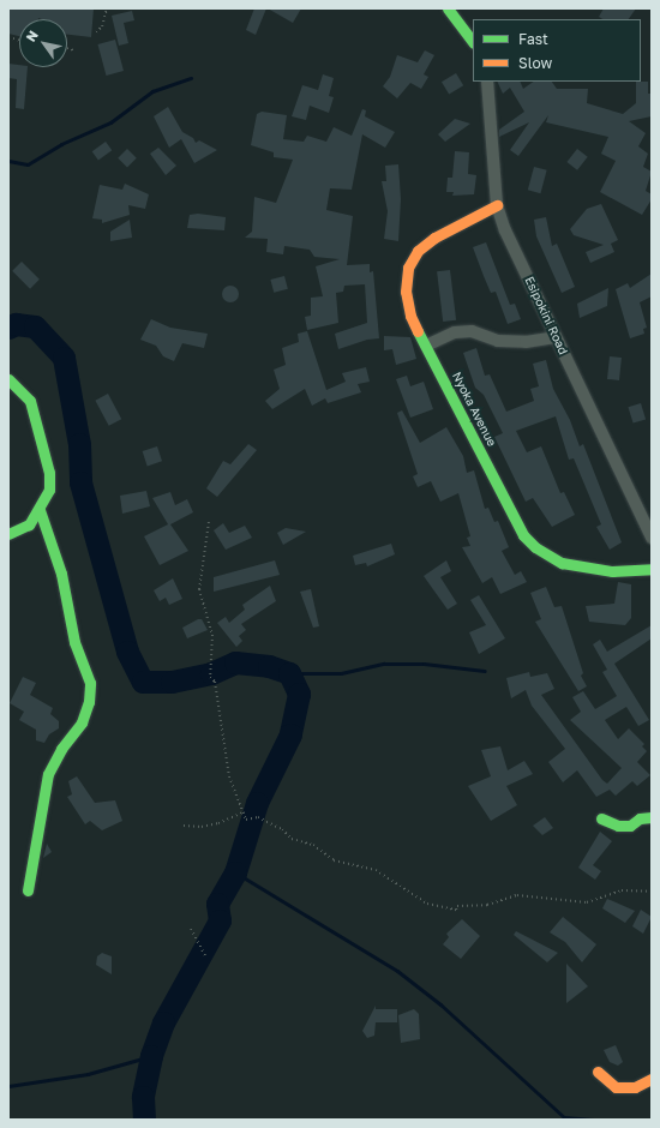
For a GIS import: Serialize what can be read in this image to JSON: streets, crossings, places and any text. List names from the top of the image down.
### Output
{
  "streets": {
    "street": ["Esipokini Road", "Nyoka Avenue"]
  },
  "crossings": [
    ["Esipokini Road", "Nyoka Avenue"]
  ],
  "legend": ["Fast", "Slow"],
  "north": "top left"
}
